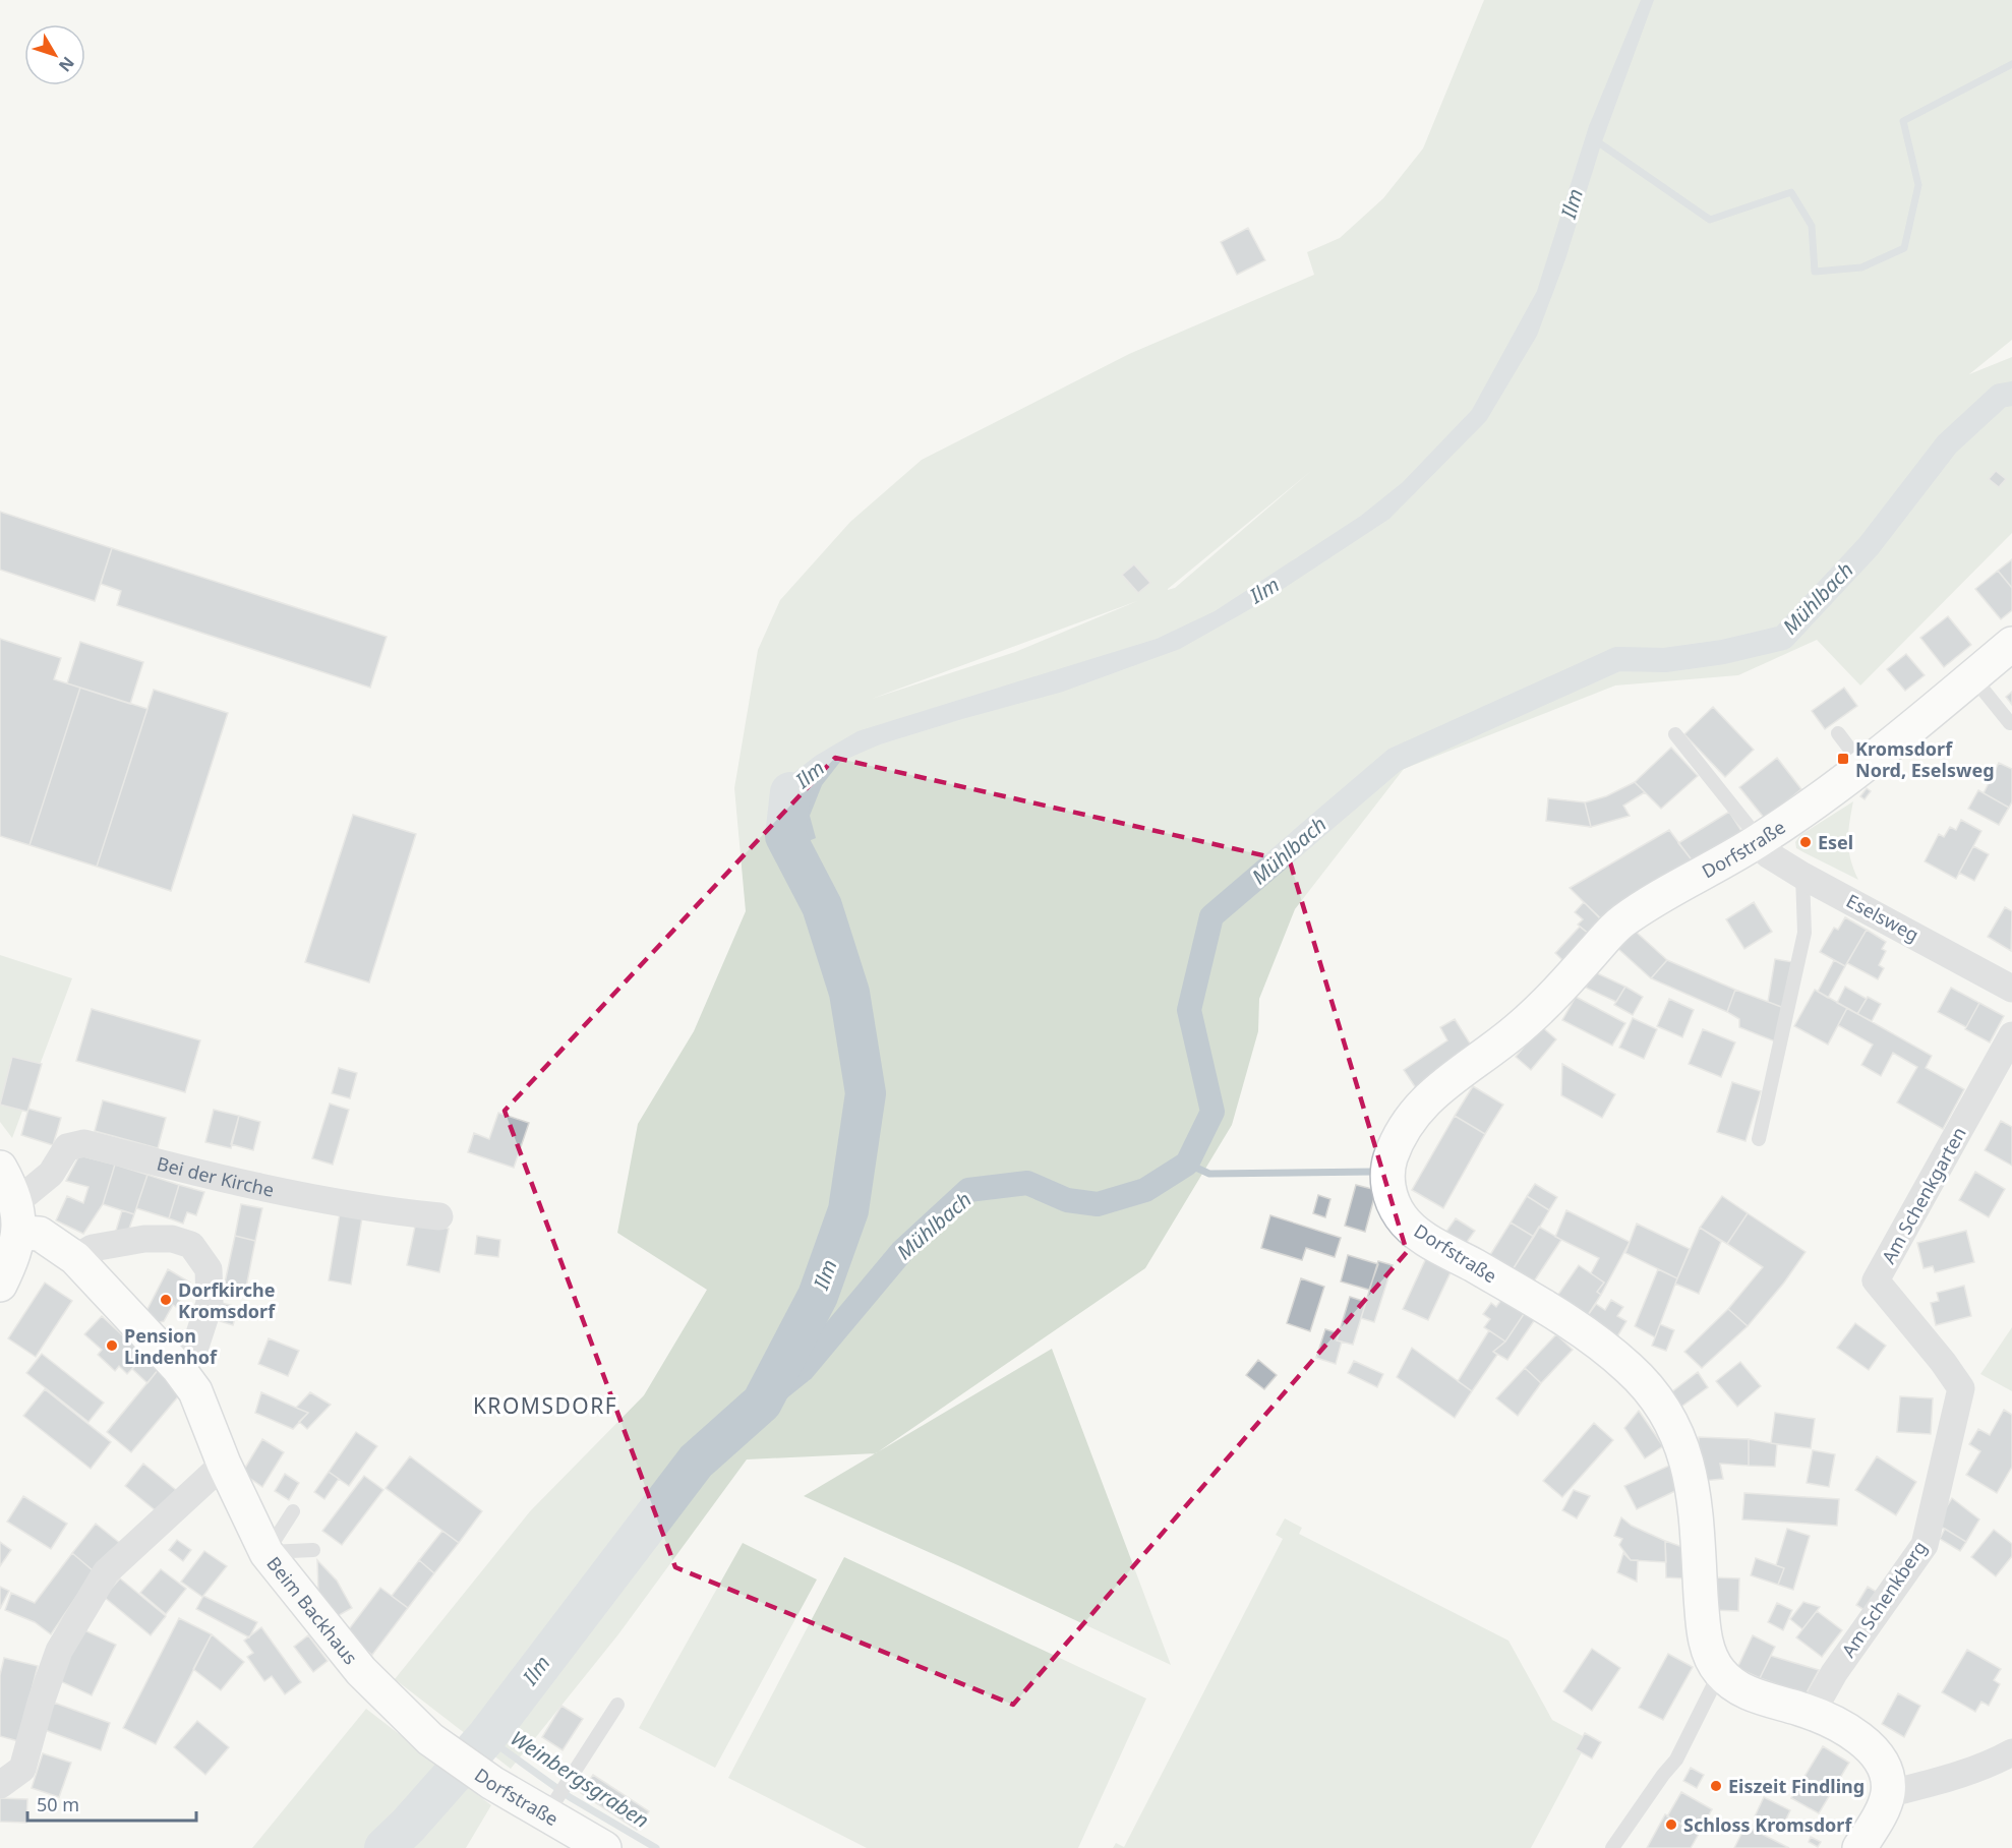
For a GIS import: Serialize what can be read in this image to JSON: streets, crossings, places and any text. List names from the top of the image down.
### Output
{
  "streets": {
    "street": [
      "Dorfstraße",
      "Eselsweg",
      "Bei der Kirche",
      "Am Schenkgarten",
      "Am Schenkberg",
      "Beim Backhaus"
    ]
  },
  "crossings": [
    ["Dorfstraße", "Eselsweg"],
    ["Dorfstraße", "Am Schenkberg"],
    ["Dorfstraße", "Beim Backhaus"],
    ["Am Schenkgarten", "Am Schenkberg"]
  ],
  "districts": ["KROMSDORF"],
  "water": ["Ilm", "Mühlbach", "Weinbergsgraben"],
  "places": {
    "transit": ["Kromsdorf Nord, Eselsweg"],
    "other": [
      "Esel",
      "Dorfkirche Kromsdorf",
      "Pension Lindenhof",
      "Eiszeit Findling",
      "Schloss Kromsdorf"
    ]
  },
  "scale_bar": "50 m",
  "north": "bottom right"
}
